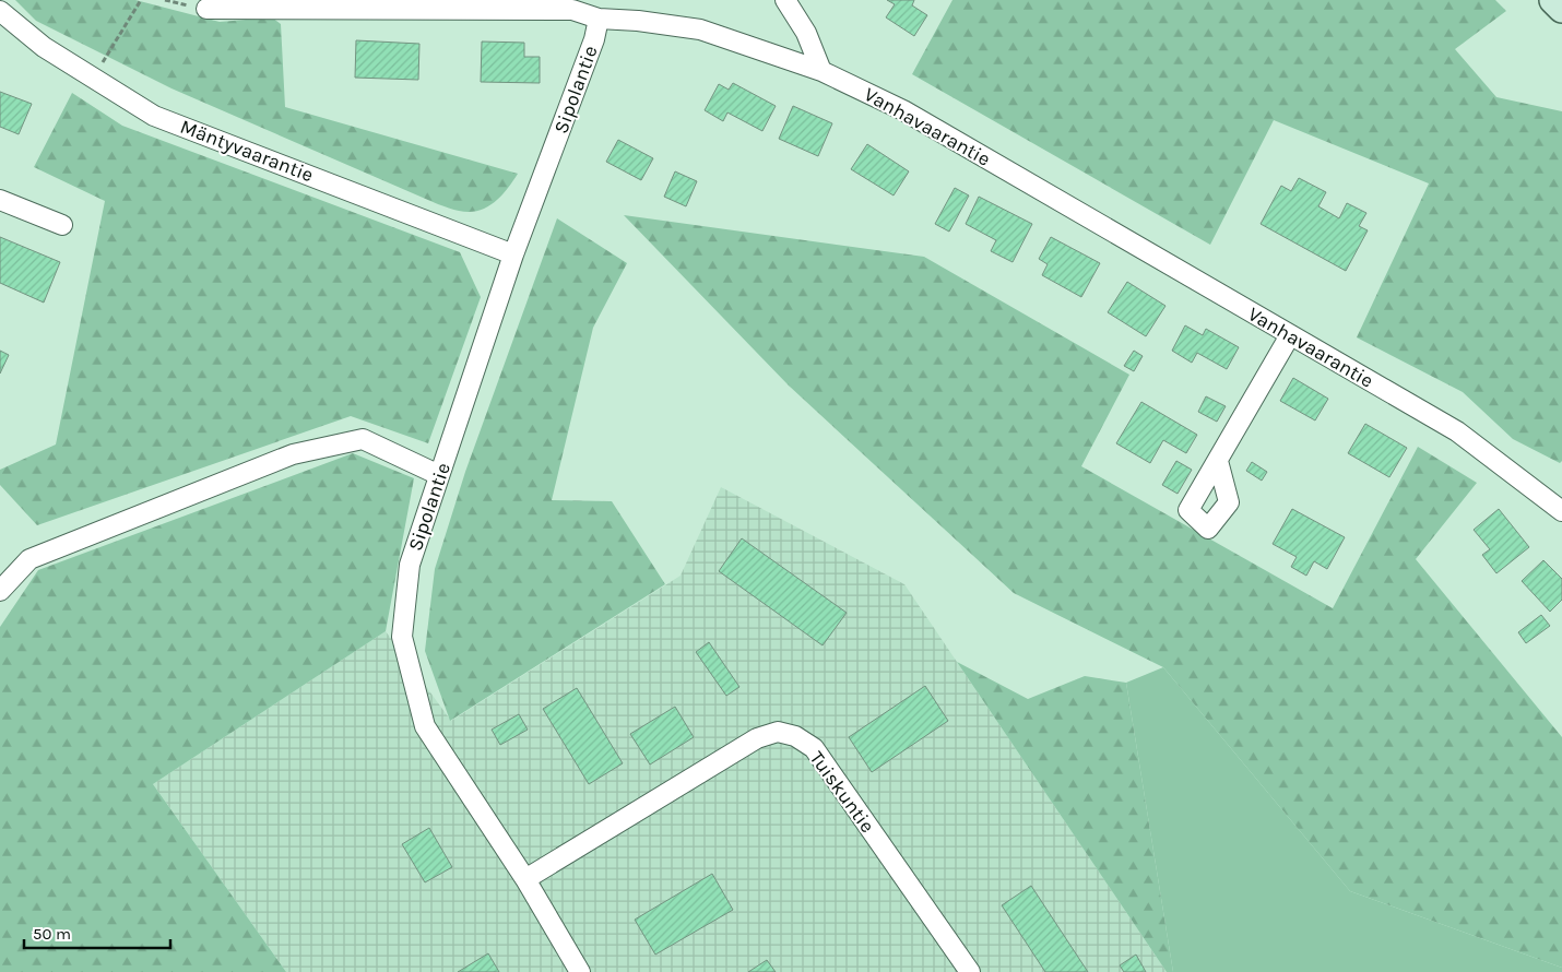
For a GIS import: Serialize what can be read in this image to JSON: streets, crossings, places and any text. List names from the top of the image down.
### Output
{
  "streets": {
    "street": [
      "Sipolantie",
      "Vanhavaarantie",
      "Mäntyvaarantie",
      "Tuiskuntie"
    ]
  },
  "crossings": [
    ["Sipolantie", "Vanhavaarantie"],
    ["Sipolantie", "Mäntyvaarantie"],
    ["Sipolantie", "Tuiskuntie"]
  ],
  "scale_bar": "50 m"
}
